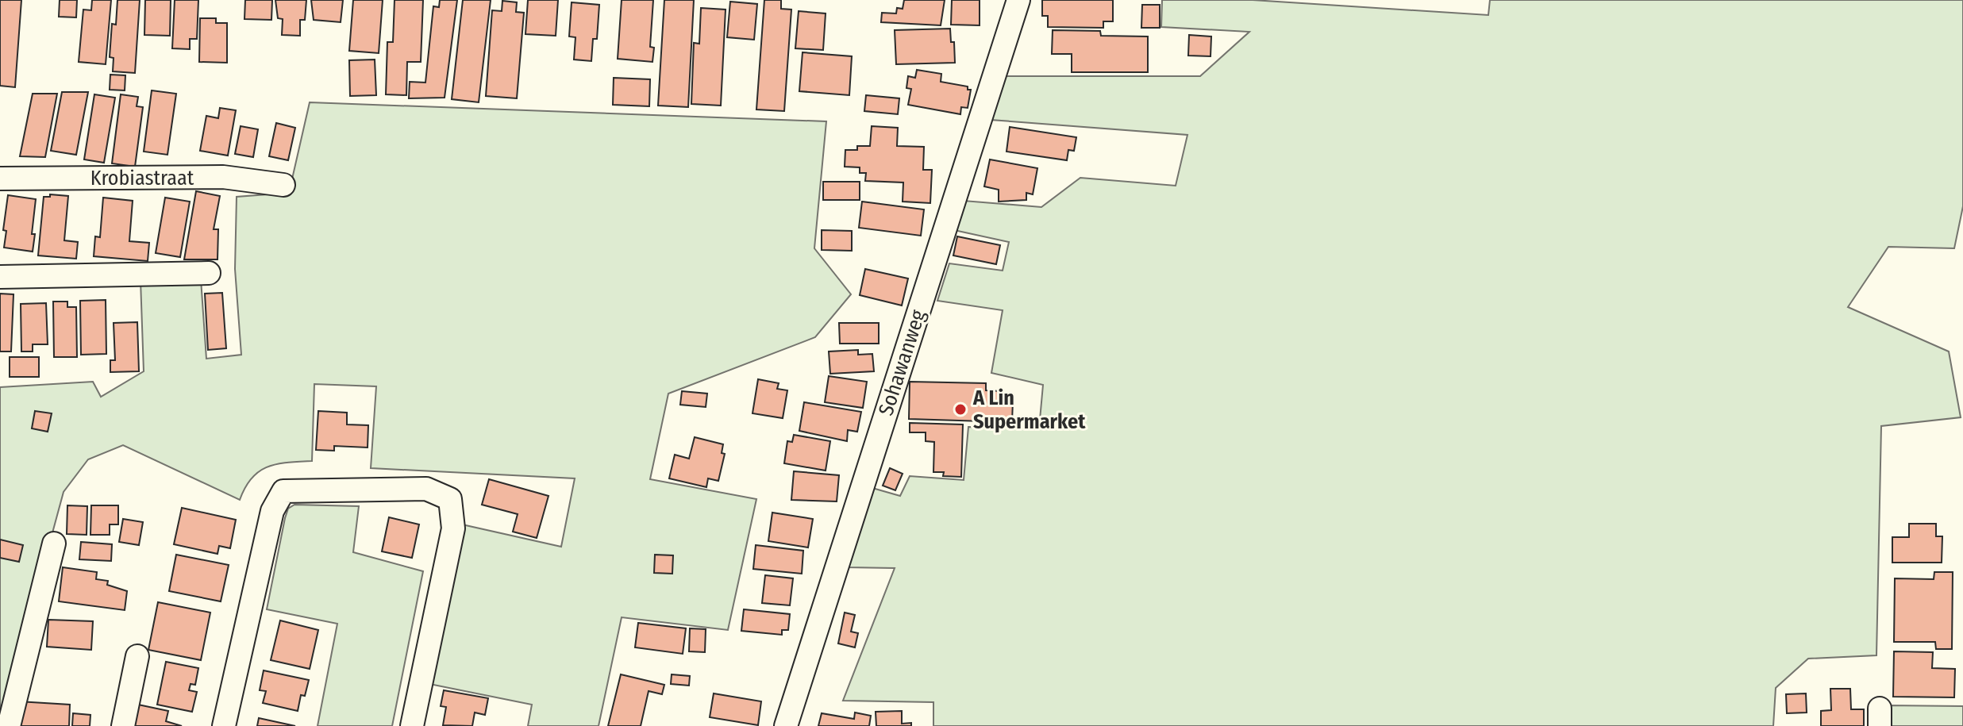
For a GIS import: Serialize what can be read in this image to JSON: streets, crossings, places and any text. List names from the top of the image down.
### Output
{
  "streets": {
    "street": ["Krobiastraat", "Sohawanweg"]
  },
  "places": ["A Lin Supermarket"]
}
